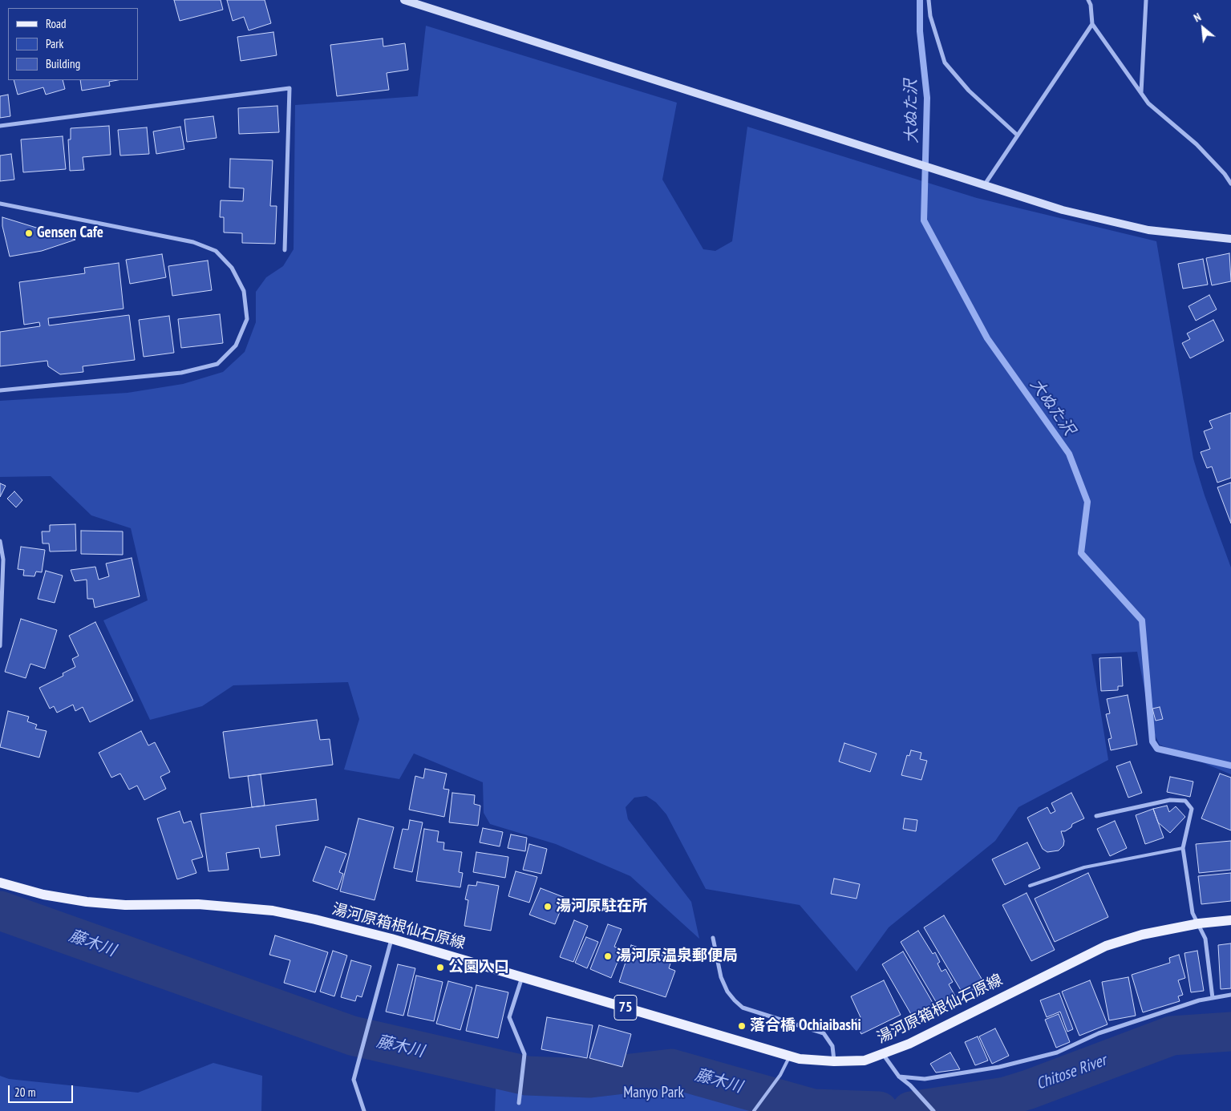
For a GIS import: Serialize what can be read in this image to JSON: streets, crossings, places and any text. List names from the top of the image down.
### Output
{
  "streets": {
    "main road": ["湯河原箱根仙石原線", "75"]
  },
  "water": ["大ぬた沢", "藤木川", "Chitose River"],
  "parks": ["Manyo Park"],
  "places": [
    "Gensen Cafe",
    "湯河原駐在所",
    "湯河原温泉郵便局",
    "公園入口",
    "落合橋 Ochiaibashi"
  ],
  "legend": ["Road", "Park", "Building"],
  "scale_bar": "20 m",
  "north": "top left"
}
